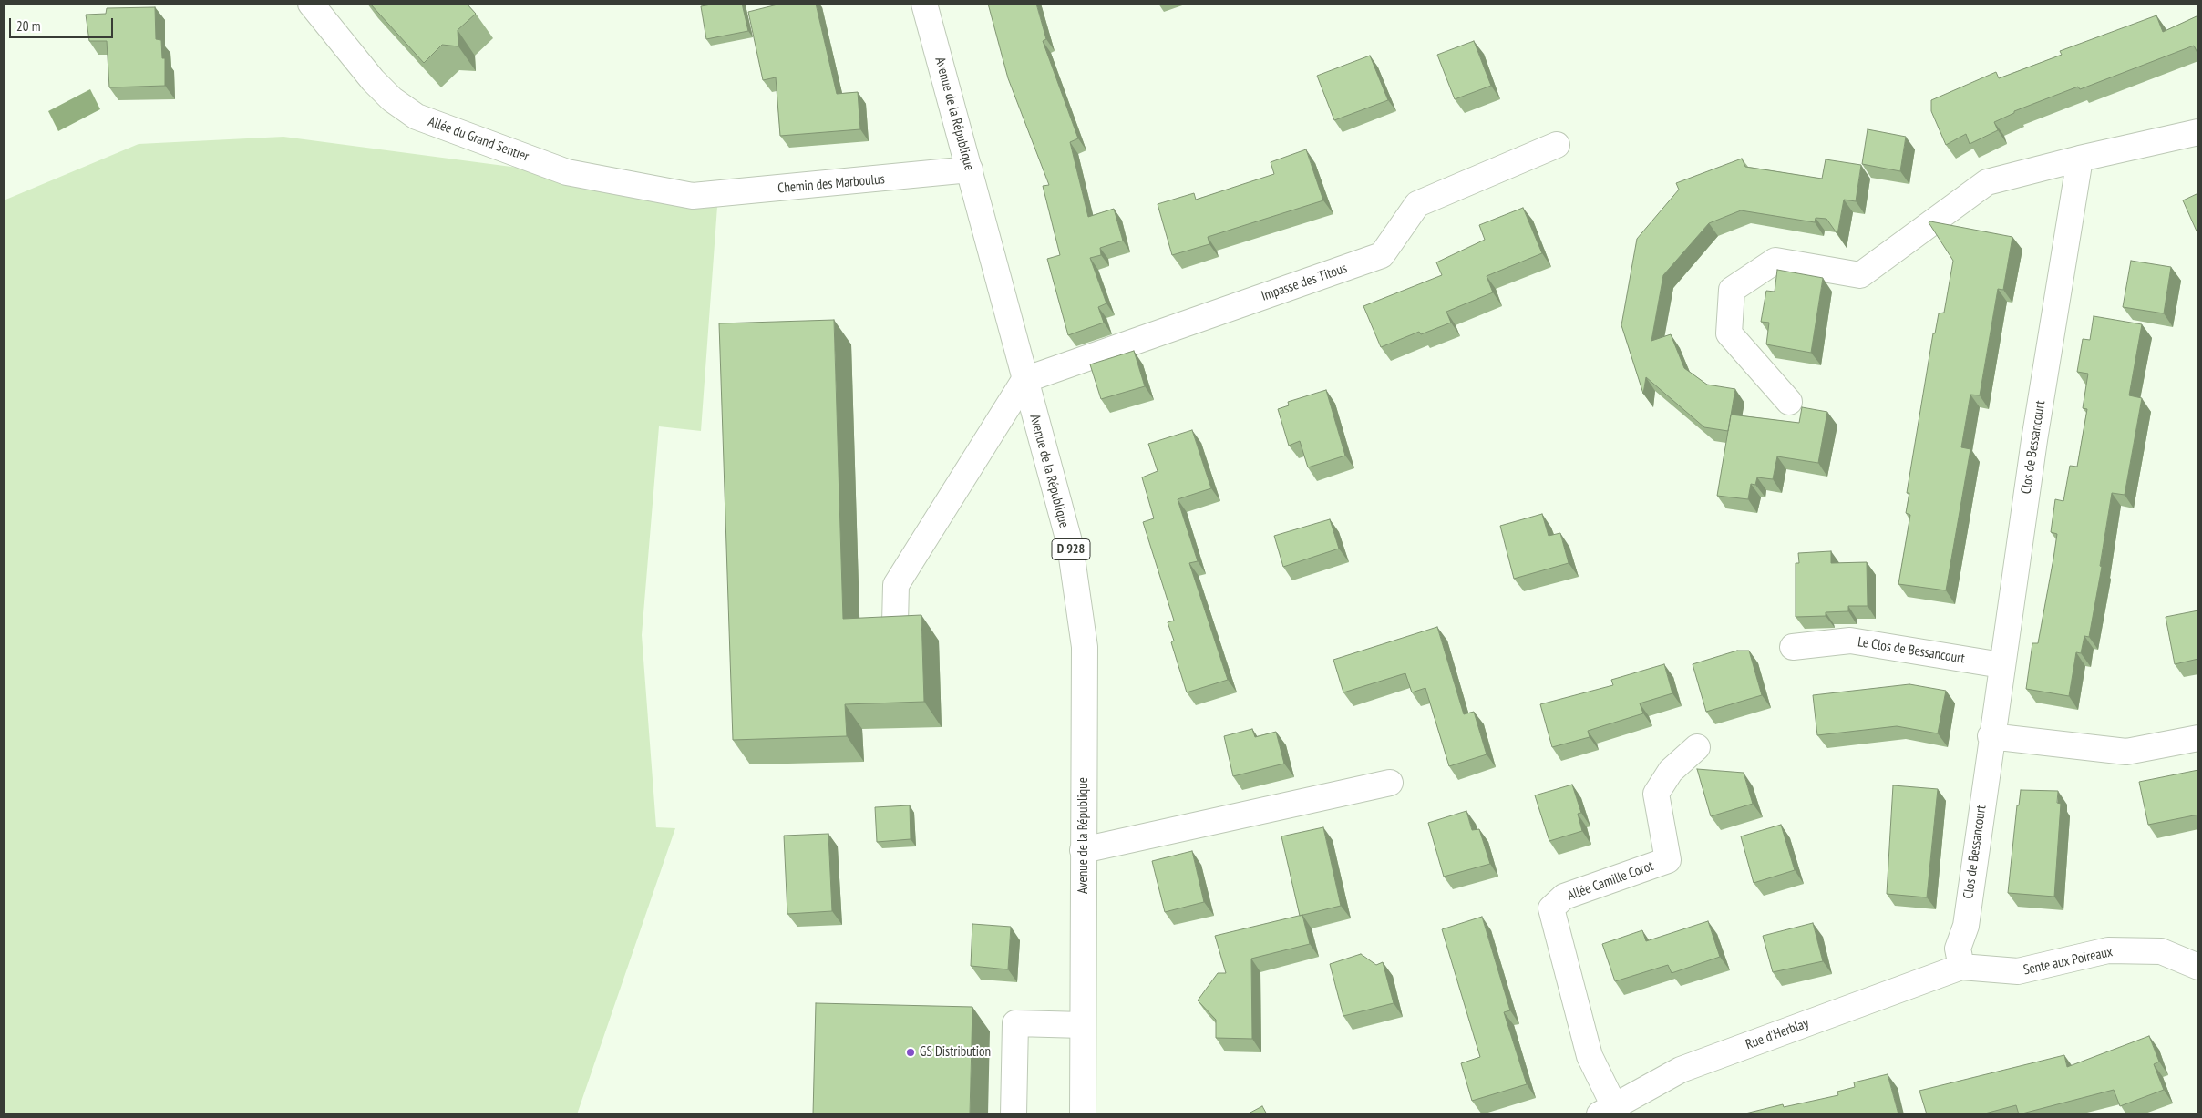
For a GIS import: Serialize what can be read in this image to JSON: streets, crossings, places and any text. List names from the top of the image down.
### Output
{
  "streets": {
    "street": [
      "Avenue de la République",
      "Allée du Grand Sentier",
      "Chemin des Marboulus",
      "Impasse des Titous",
      "Clos de Bessancourt",
      "D 928",
      "Le Clos de Bessancourt",
      "Allée Camille Corot",
      "Sente aux Poireaux",
      "Rue d'Herblay"
    ]
  },
  "crossings": [
    ["Avenue de la République", "Chemin des Marboulus"],
    ["Avenue de la République", "Impasse des Titous"],
    ["Allée du Grand Sentier", "Chemin des Marboulus"],
    ["Clos de Bessancourt", "Le Clos de Bessancourt"],
    ["Clos de Bessancourt", "Sente aux Poireaux"],
    ["Clos de Bessancourt", "Rue d'Herblay"],
    ["Allée Camille Corot", "Rue d'Herblay"],
    ["Sente aux Poireaux", "Rue d'Herblay"]
  ],
  "places": ["GS Distribution"],
  "scale_bar": "20 m"
}
